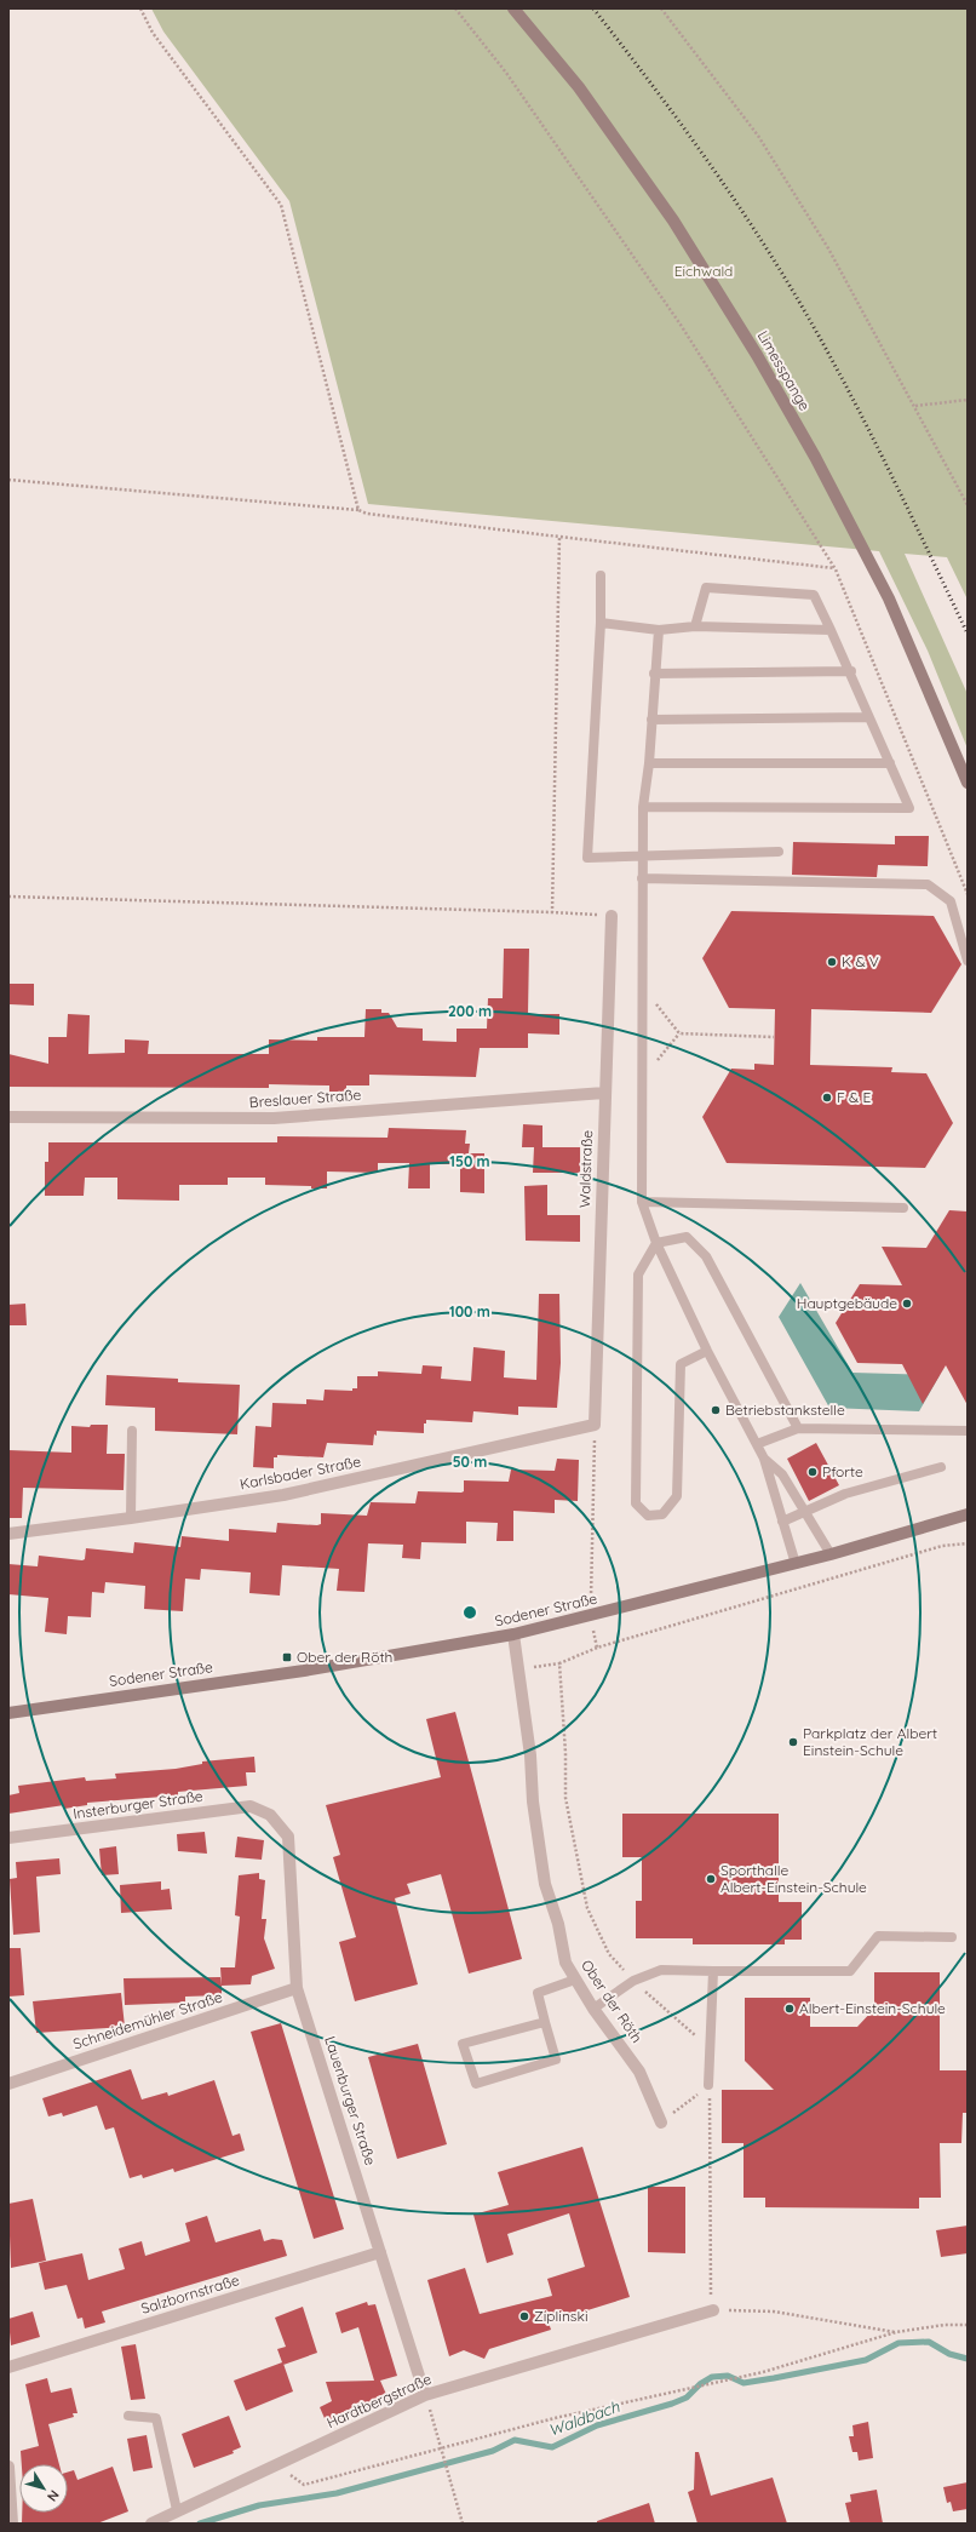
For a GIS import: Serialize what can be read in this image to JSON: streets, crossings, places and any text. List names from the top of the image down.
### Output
{
  "streets": {
    "street": [
      "Limesspange",
      "Breslauer Straße",
      "Waldstraße",
      "Karlsbader Straße",
      "Sodener Straße",
      "Insterburger Straße",
      "Ober der Röth",
      "Schneidemühler Straße",
      "Lauenburger Straße",
      "Salzbornstraße",
      "Hardtbergstraße"
    ]
  },
  "crossings": [
    ["Breslauer Straße", "Waldstraße"],
    ["Waldstraße", "Karlsbader Straße"],
    ["Sodener Straße", "Ober der Röth"],
    ["Insterburger Straße", "Lauenburger Straße"],
    ["Schneidemühler Straße", "Lauenburger Straße"],
    ["Lauenburger Straße", "Salzbornstraße"],
    ["Lauenburger Straße", "Hardtbergstraße"]
  ],
  "water": ["Waldbach"],
  "parks": ["Eichwald"],
  "places": {
    "other": [
      "K & V",
      "F & E",
      "Hauptgebäude",
      "Betriebstankstelle",
      "Pforte",
      "Parkplatz der Albert Einstein-Schule",
      "Sporthalle Albert-Einstein-Schule",
      "Albert-Einstein-Schule",
      "Ziplinski"
    ],
    "transit": ["Ober der Röth"]
  },
  "north": "bottom right",
  "rings": [
    "200 m",
    "150 m",
    "100 m",
    "50 m"
  ]
}
